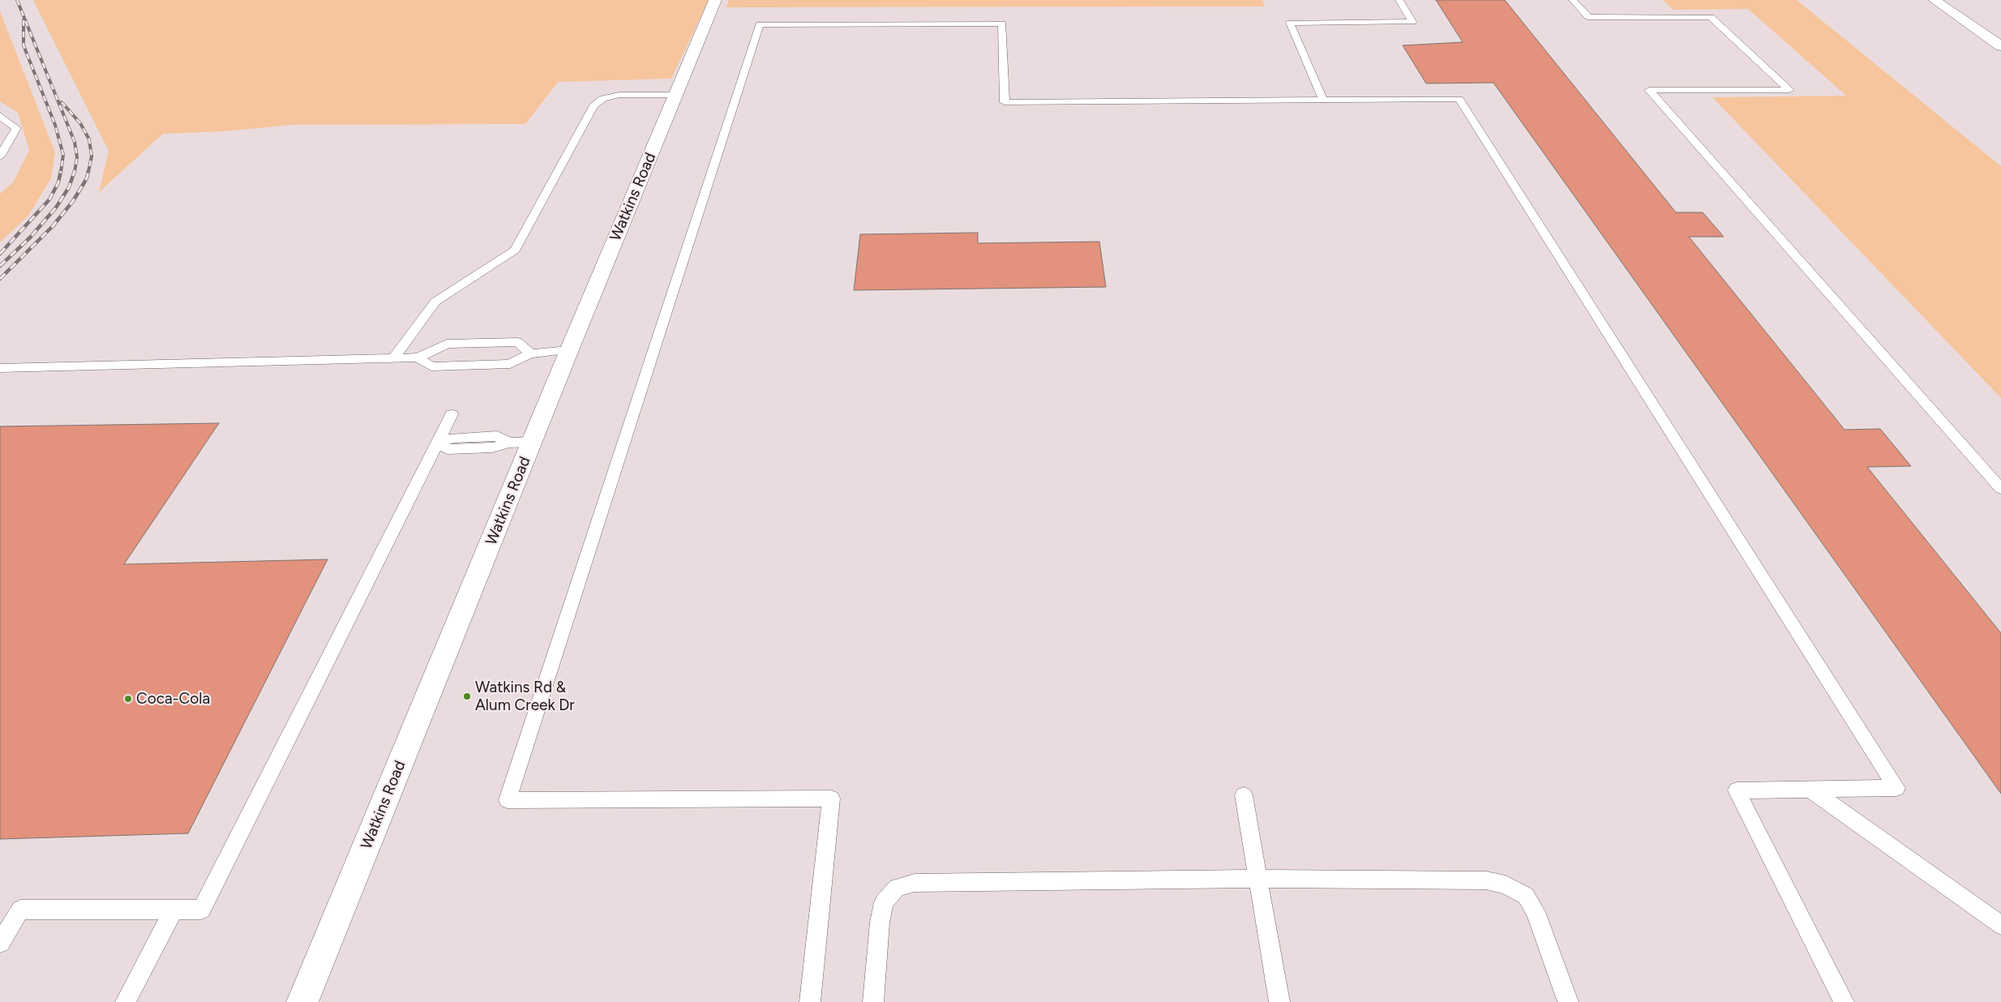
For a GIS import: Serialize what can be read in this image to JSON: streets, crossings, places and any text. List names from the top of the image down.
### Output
{
  "streets": {
    "street": ["Watkins Road"]
  },
  "places": ["Watkins Rd & Alum Creek Dr", "Coca-Cola"]
}
